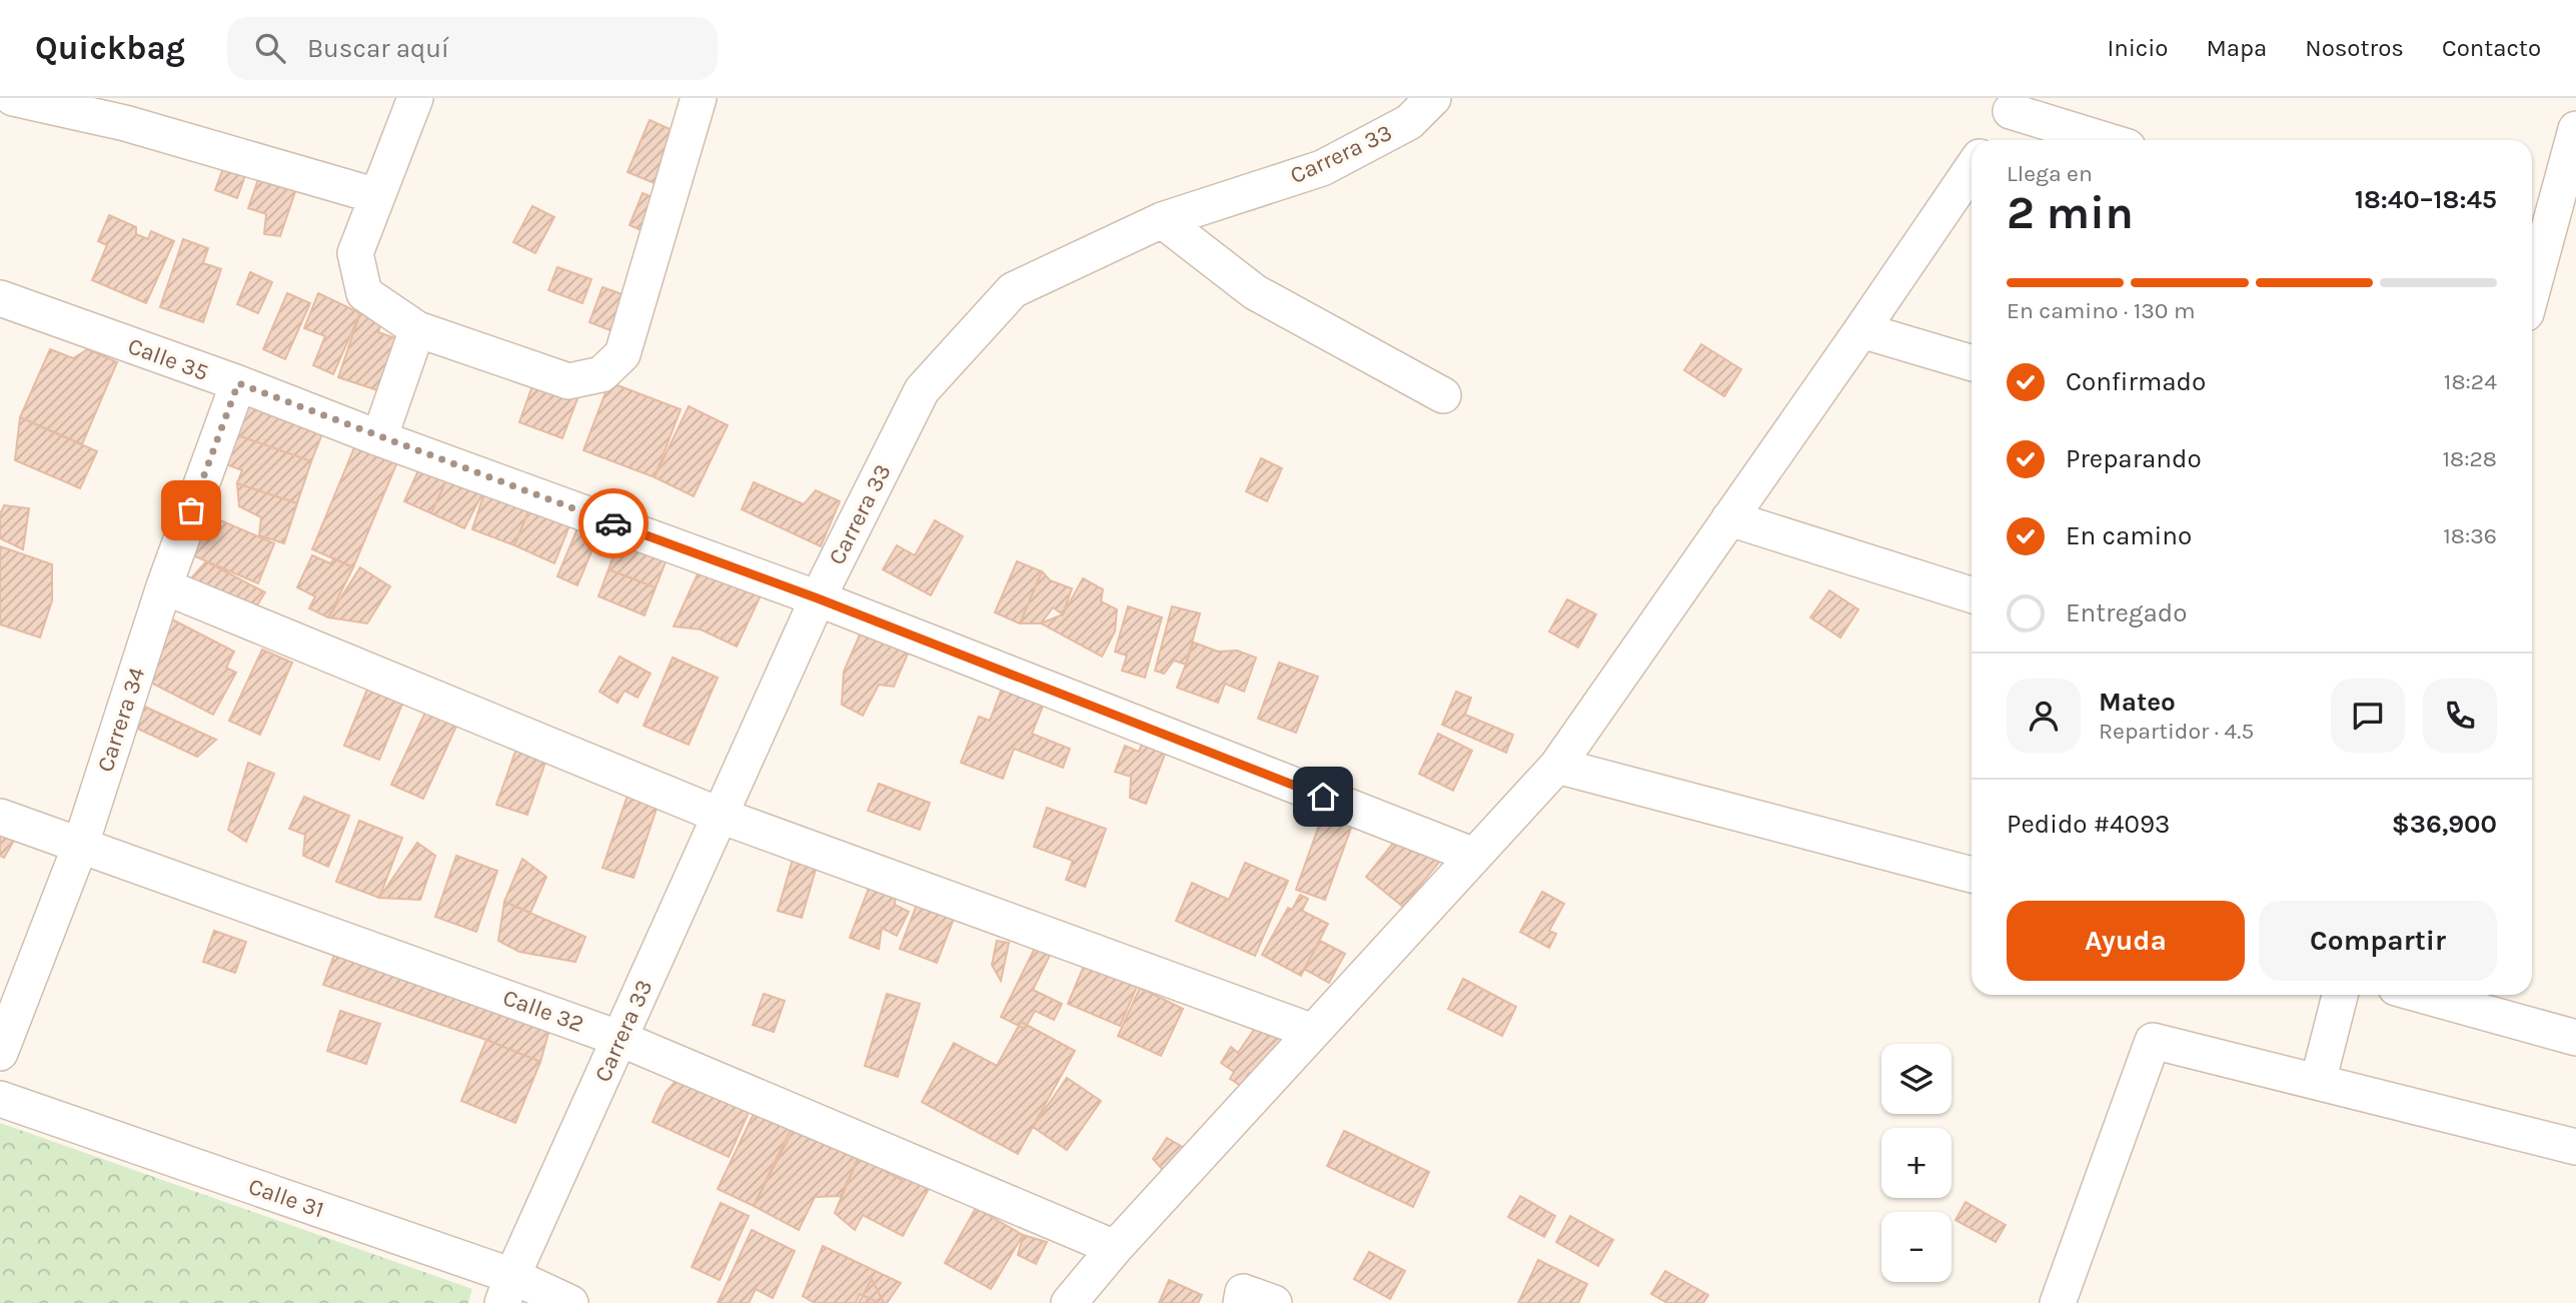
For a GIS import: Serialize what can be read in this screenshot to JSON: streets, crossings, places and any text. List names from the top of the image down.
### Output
{
  "streets": {
    "street": [
      "Carrera 33",
      "Calle 35",
      "Carrera 34",
      "Calle 32",
      "Calle 31"
    ]
  },
  "crossings": [
    ["Carrera 33", "Calle 35"],
    ["Carrera 33", "Calle 32"],
    ["Carrera 33", "Calle 31"],
    ["Calle 35", "Carrera 34"],
    ["Carrera 34", "Calle 32"]
  ],
  "page": {
    "header": "Quickbag",
    "search": "Buscar aquí",
    "nav": [
      "Inicio",
      "Mapa",
      "Nosotros",
      "Contacto"
    ],
    "heading": ["2 min", "Llega en", "18:40–18:45"],
    "panel": [
      "Mateo",
      "Repartidor · 4.5",
      "Pedido #4093",
      "$36,900"
    ],
    "bar": "En camino · 130 m",
    "list": [
      ["Confirmado", "18:24"],
      ["Preparando", "18:28"],
      ["En camino", "18:36"],
      "Entregado"
    ],
    "buttons": ["Ayuda", "Compartir"],
    "map_buttons": ["+", "−"]
  }
}
